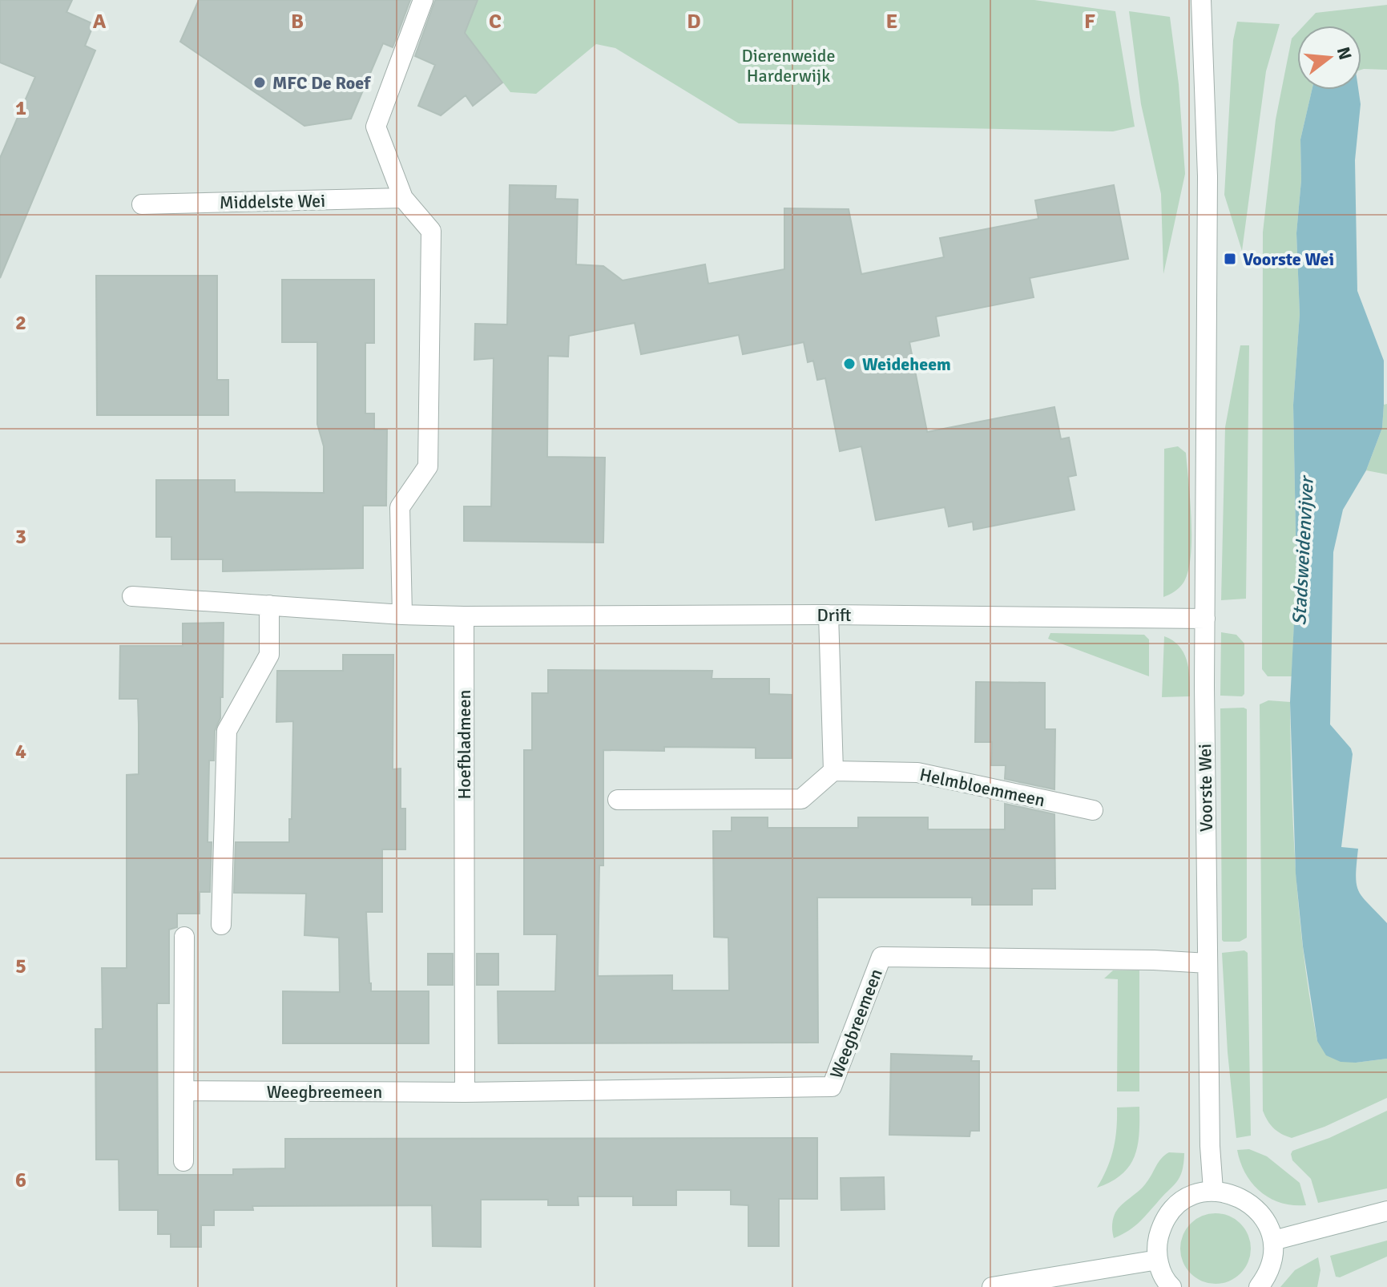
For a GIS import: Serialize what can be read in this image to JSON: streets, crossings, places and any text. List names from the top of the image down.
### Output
{
  "streets": {
    "street": [
      "Middelste Wei",
      "Drift",
      "Hoefbladmeen",
      "Helmbloemmeen",
      "Voorste Wei",
      "Weegbreemeen"
    ]
  },
  "crossings": [
    ["Drift", "Hoefbladmeen"],
    ["Drift", "Voorste Wei"],
    ["Hoefbladmeen", "Weegbreemeen"],
    ["Voorste Wei", "Weegbreemeen"]
  ],
  "water": ["Stadsweidenvijver"],
  "parks": ["Dierenweide Harderwijk"],
  "places": {
    "other": ["MFC De Roef", "Weideheem"],
    "transit": ["Voorste Wei"]
  },
  "north": "right",
  "grid": {
    "columns": [
      "A",
      "B",
      "C",
      "D",
      "E",
      "F"
    ],
    "rows": [
      "1",
      "2",
      "3",
      "4",
      "5",
      "6"
    ]
  }
}
